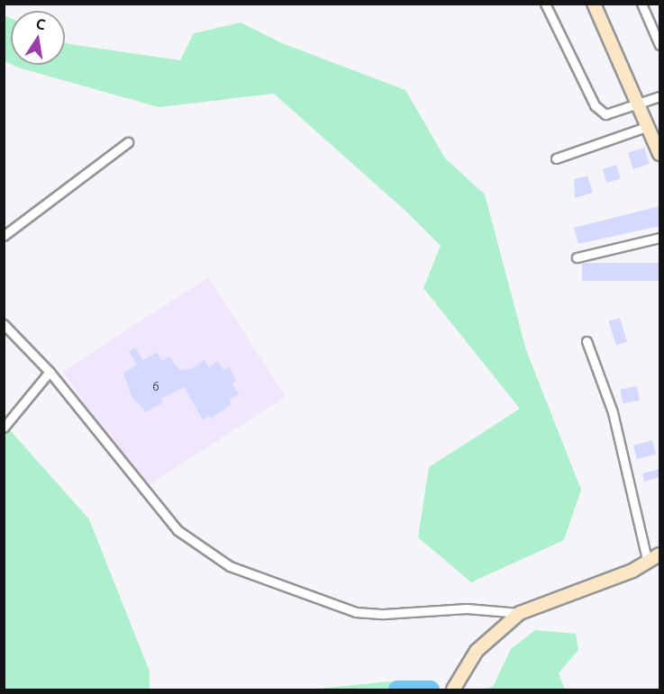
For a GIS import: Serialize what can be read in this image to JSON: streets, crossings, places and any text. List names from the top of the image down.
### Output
{
  "house_numbers": ["6"],
  "north": "top"
}
